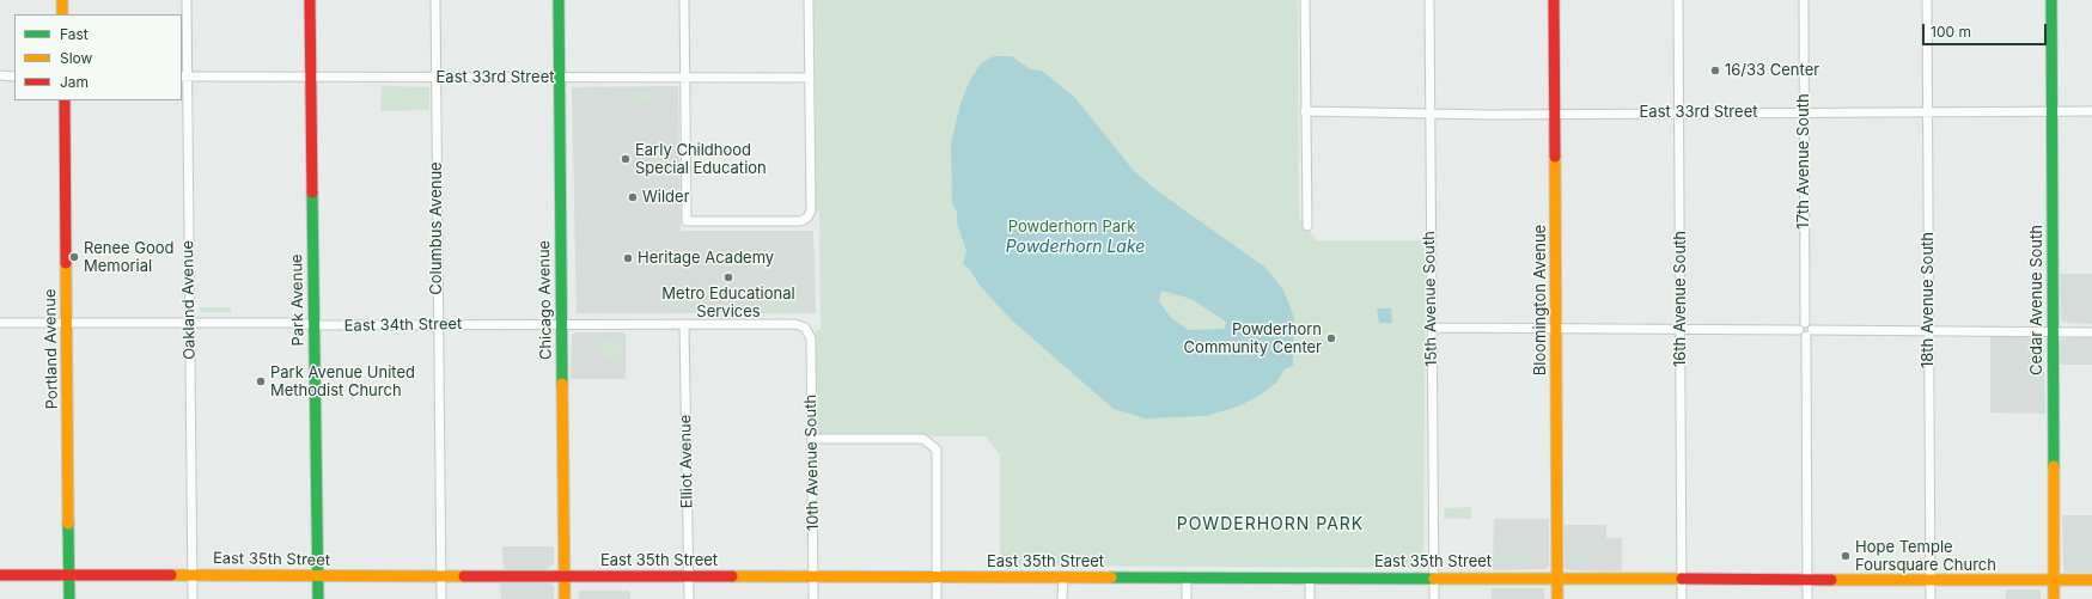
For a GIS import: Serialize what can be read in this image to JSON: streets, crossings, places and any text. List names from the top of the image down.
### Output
{
  "streets": {
    "street": [
      "East 33rd Street",
      "17th Avenue South",
      "Columbus Avenue",
      "15th Avenue South",
      "16th Avenue South",
      "Oakland Avenue",
      "Park Avenue",
      "Chicago Avenue",
      "Bloomington Avenue",
      "18th Avenue South",
      "Cedar Avenue South",
      "East 34th Street",
      "Portland Avenue",
      "Elliot Avenue",
      "10th Avenue South",
      "East 35th Street"
    ]
  },
  "crossings": [
    ["East 33rd Street", "17th Avenue South"],
    ["East 33rd Street", "Columbus Avenue"],
    ["East 33rd Street", "15th Avenue South"],
    ["East 33rd Street", "16th Avenue South"],
    ["East 33rd Street", "Oakland Avenue"],
    ["East 33rd Street", "Park Avenue"],
    ["East 33rd Street", "Chicago Avenue"],
    ["East 33rd Street", "Bloomington Avenue"],
    ["East 33rd Street", "18th Avenue South"],
    ["East 33rd Street", "Cedar Avenue South"],
    ["17th Avenue South", "East 35th Street"],
    ["Columbus Avenue", "East 34th Street"],
    ["Columbus Avenue", "East 35th Street"],
    ["15th Avenue South", "East 35th Street"],
    ["16th Avenue South", "East 35th Street"],
    ["Oakland Avenue", "East 34th Street"],
    ["Oakland Avenue", "East 35th Street"],
    ["Park Avenue", "East 34th Street"],
    ["Park Avenue", "East 35th Street"],
    ["Chicago Avenue", "East 34th Street"],
    ["Chicago Avenue", "East 35th Street"],
    ["Bloomington Avenue", "East 35th Street"],
    ["18th Avenue South", "East 35th Street"],
    ["Cedar Avenue South", "East 35th Street"],
    ["East 34th Street", "Portland Avenue"],
    ["East 34th Street", "Elliot Avenue"],
    ["East 34th Street", "10th Avenue South"],
    ["Portland Avenue", "East 35th Street"],
    ["Elliot Avenue", "East 35th Street"],
    ["10th Avenue South", "East 35th Street"]
  ],
  "districts": ["POWDERHORN PARK"],
  "water": ["Powderhorn Lake"],
  "parks": ["Powderhorn Park"],
  "places": [
    "16/33 Center",
    "Early Childhood Special Education",
    "Wilder",
    "Renee Good Memorial",
    "Heritage Academy",
    "Metro Educational Services",
    "Powderhorn Community Center",
    "Park Avenue United Methodist Church",
    "Hope Temple Foursquare Church"
  ],
  "legend": ["Fast", "Slow", "Jam"],
  "scale_bar": "100 m"
}
